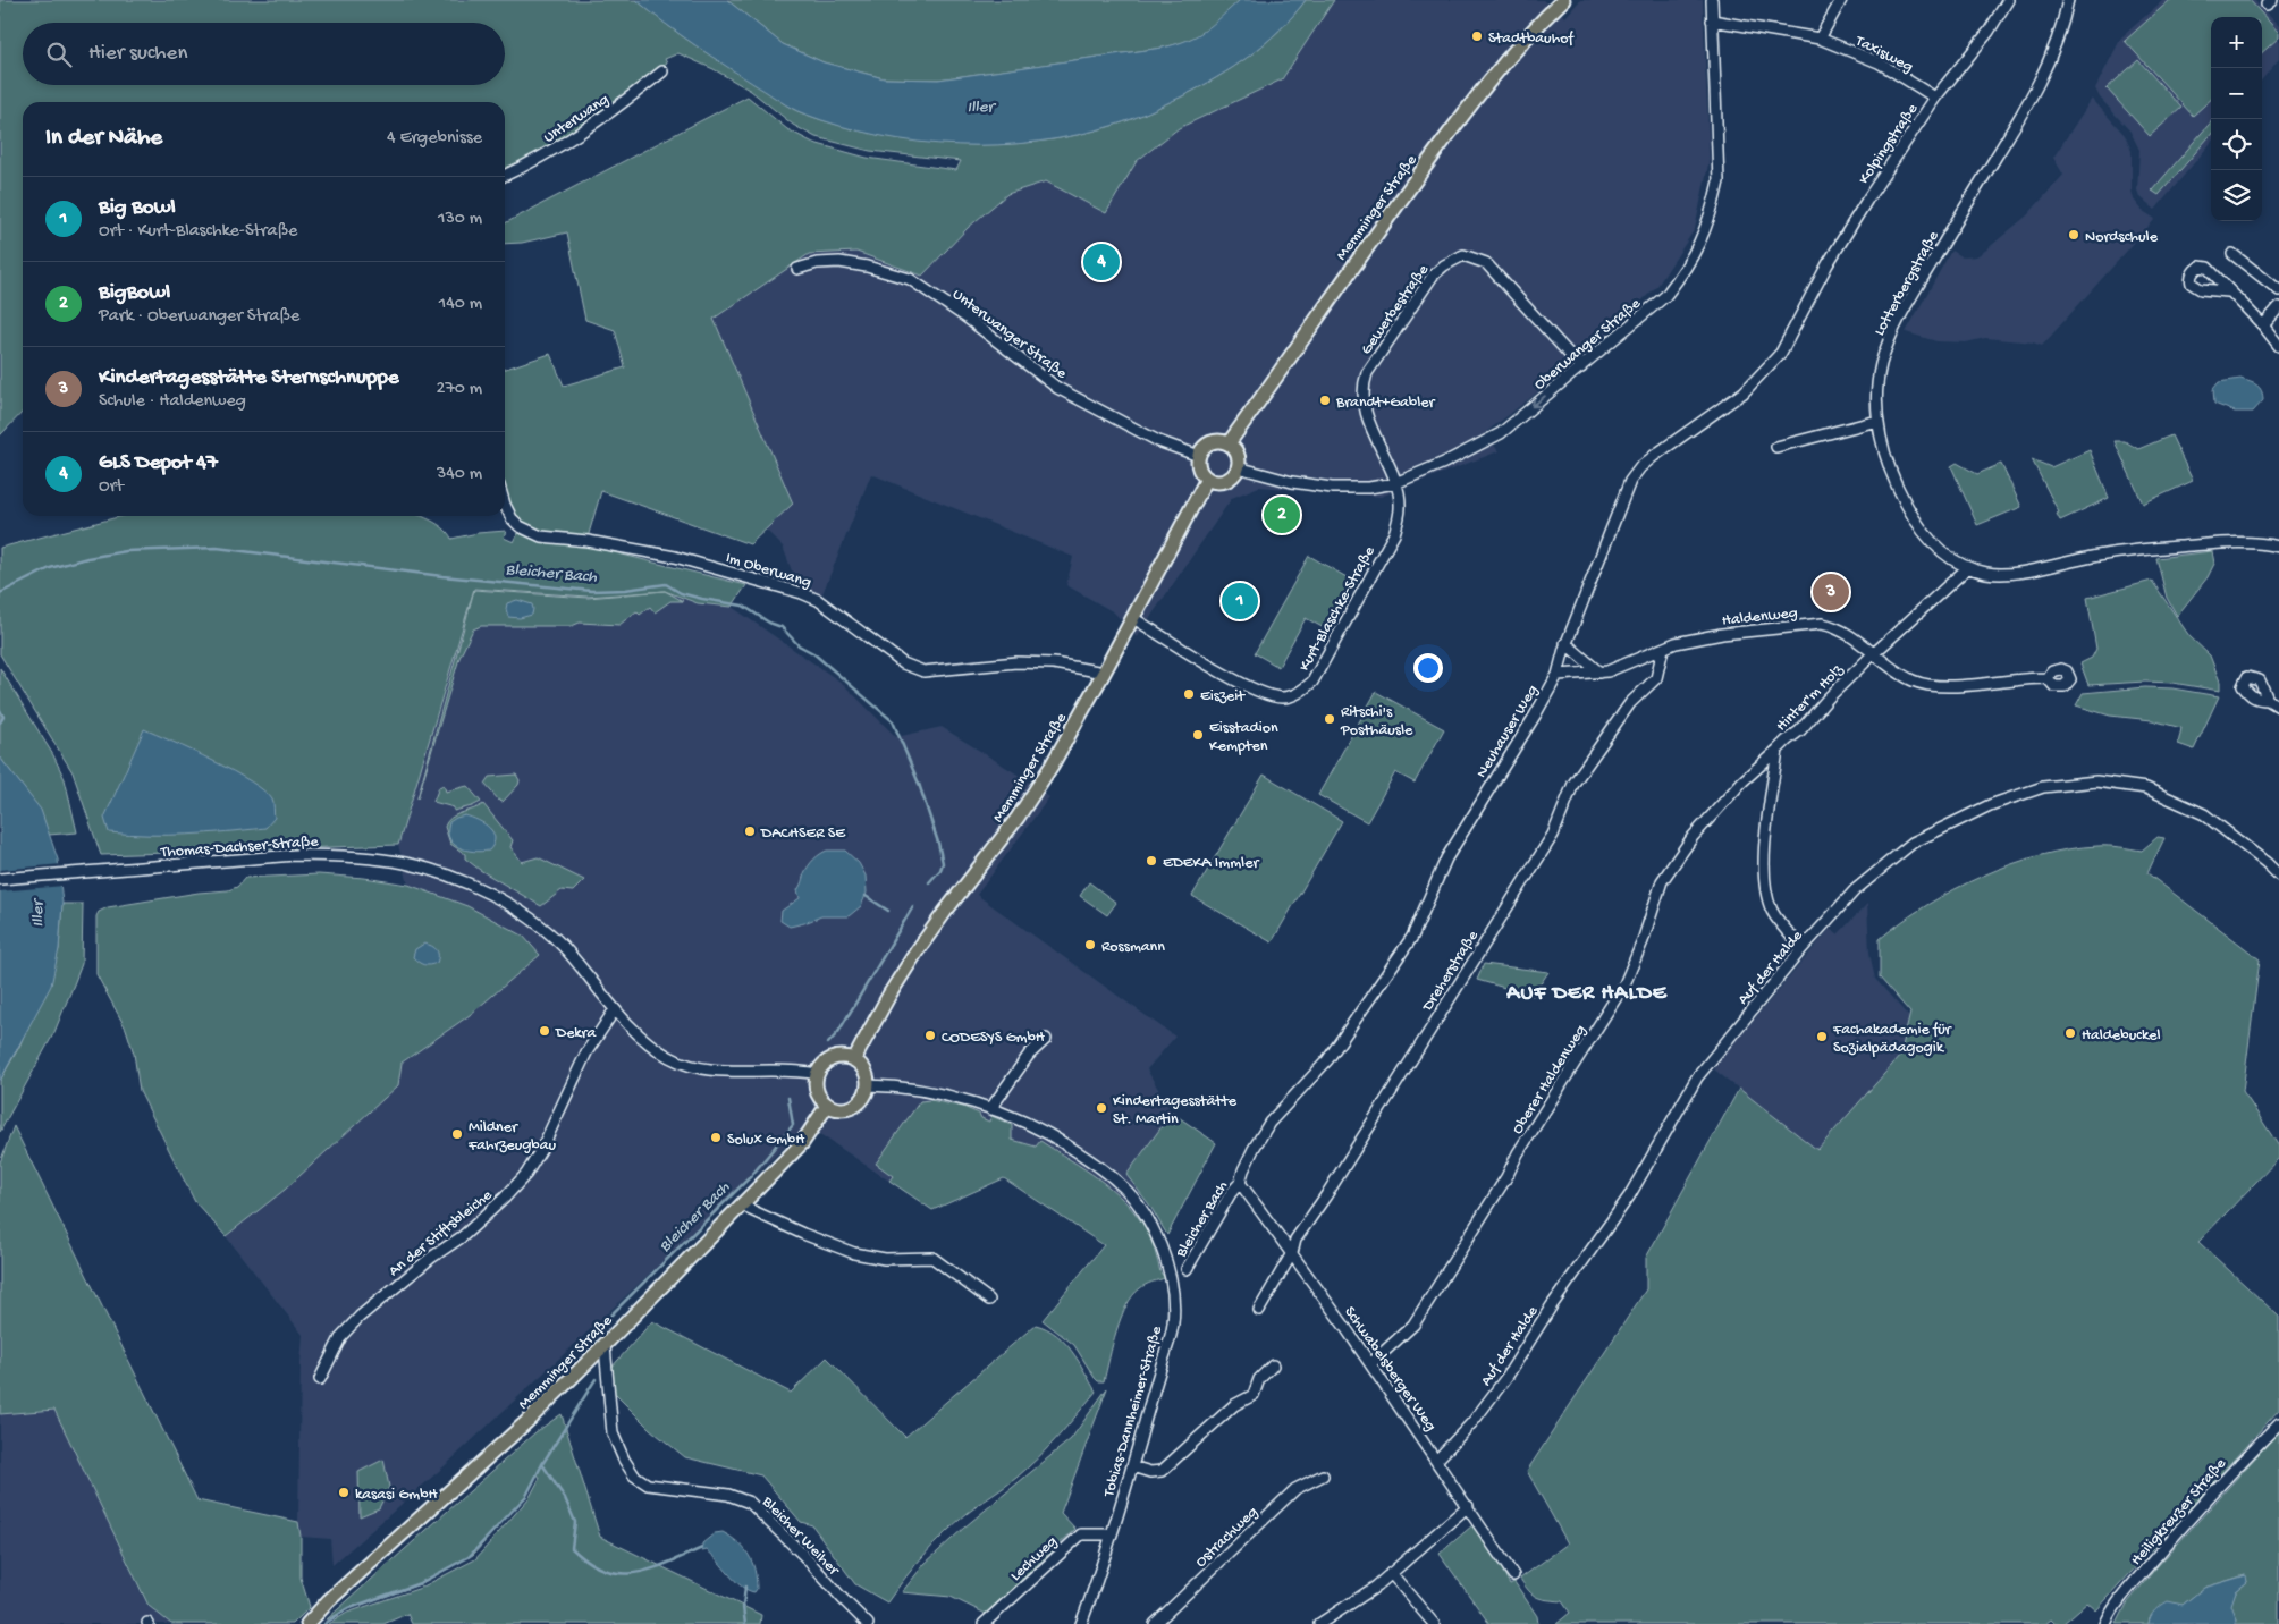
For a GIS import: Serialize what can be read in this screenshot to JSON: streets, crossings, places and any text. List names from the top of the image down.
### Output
{
  "streets": {
    "main road": ["Memminger Straße"],
    "street": [
      "Taxisweg",
      "Unterwang",
      "Kolpingstraße",
      "Lotterbergstraße",
      "Gewerbestraße",
      "Unterwanger Straße",
      "Oberwanger Straße",
      "Im Oberwang",
      "Kurt-Blaschke-Straße",
      "Haldenweg",
      "Hinter'm Holz",
      "Neuhauser Weg",
      "Thomas-Dachser-Straße",
      "Auf der Halde",
      "Dreherstraße",
      "Oberer Haldenweg",
      "Bleicher Bach",
      "An der Stiftsbleiche",
      "Schwabelsberger Weg",
      "Tobias-Dannheimer-Straße",
      "Heiligkreuzer Straße",
      "Bleicher Weiher",
      "Ostrachweg",
      "Lechweg"
    ]
  },
  "crossings": [
    ["Taxisweg", "Kolpingstraße"],
    ["Taxisweg", "Oberwanger Straße"],
    ["Kolpingstraße", "Neuhauser Weg"],
    ["Memminger Straße", "Unterwanger Straße"],
    ["Memminger Straße", "Oberwanger Straße"],
    ["Memminger Straße", "Im Oberwang"],
    ["Memminger Straße", "Kurt-Blaschke-Straße"],
    ["Memminger Straße", "Thomas-Dachser-Straße"],
    ["Memminger Straße", "Tobias-Dannheimer-Straße"],
    ["Memminger Straße", "Bleicher Weiher"],
    ["Lotterbergstraße", "Hinter'm Holz"],
    ["Gewerbestraße", "Oberwanger Straße"],
    ["Gewerbestraße", "Kurt-Blaschke-Straße"],
    ["Unterwanger Straße", "Oberwanger Straße"],
    ["Oberwanger Straße", "Kurt-Blaschke-Straße"],
    ["Haldenweg", "Hinter'm Holz"],
    ["Haldenweg", "Neuhauser Weg"],
    ["Haldenweg", "Dreherstraße"],
    ["Hinter'm Holz", "Auf der Halde"],
    ["Hinter'm Holz", "Oberer Haldenweg"],
    ["Neuhauser Weg", "Bleicher Bach"],
    ["Neuhauser Weg", "Schwabelsberger Weg"],
    ["Thomas-Dachser-Straße", "An der Stiftsbleiche"],
    ["Thomas-Dachser-Straße", "Tobias-Dannheimer-Straße"],
    ["Auf der Halde", "Schwabelsberger Weg"],
    ["Dreherstraße", "Schwabelsberger Weg"],
    ["Oberer Haldenweg", "Schwabelsberger Weg"],
    ["Bleicher Bach", "Schwabelsberger Weg"],
    ["Tobias-Dannheimer-Straße", "Lechweg"]
  ],
  "districts": ["AUF DER HALDE"],
  "water": ["Iller", "Bleicher Bach"],
  "places": [
    "Stadtbauhof",
    "Nordschule",
    "Brandt+Gabler",
    "Eiszeit",
    "Ritschi's Posthäusle",
    "Eisstadion Kempten",
    "DACHSER SE",
    "EDEKA Immler",
    "Rossmann",
    "Dekra",
    "Haldebuckel",
    "CODESYS GmbH",
    "Fachakademie für Sozialpädagogik",
    "Kindertagesstätte St. Martin",
    "Mildner Fahrzeugbau",
    "Solux GmbH",
    "kasasi GmbH"
  ],
  "page": {
    "map_buttons": ["+", "−"],
    "search": "Hier suchen",
    "heading": ["In der Nähe", "4 Ergebnisse"],
    "list": [
      {
        "mark": "1",
        "name": "Big Bowl",
        "note": "Ort · Kurt-Blaschke-Straße",
        "value": "130 m"
      },
      {
        "mark": "2",
        "name": "BigBowl",
        "note": "Park · Oberwanger Straße",
        "value": "140 m"
      },
      {
        "mark": "3",
        "name": "Kindertagesstätte Sternschnuppe",
        "note": "Schule · Haldenweg",
        "value": "270 m"
      },
      {
        "mark": "4",
        "name": "GLS Depot 47",
        "note": "Ort",
        "value": "340 m"
      }
    ],
    "pins": [
      "4",
      "2",
      "3",
      "1"
    ]
  }
}
